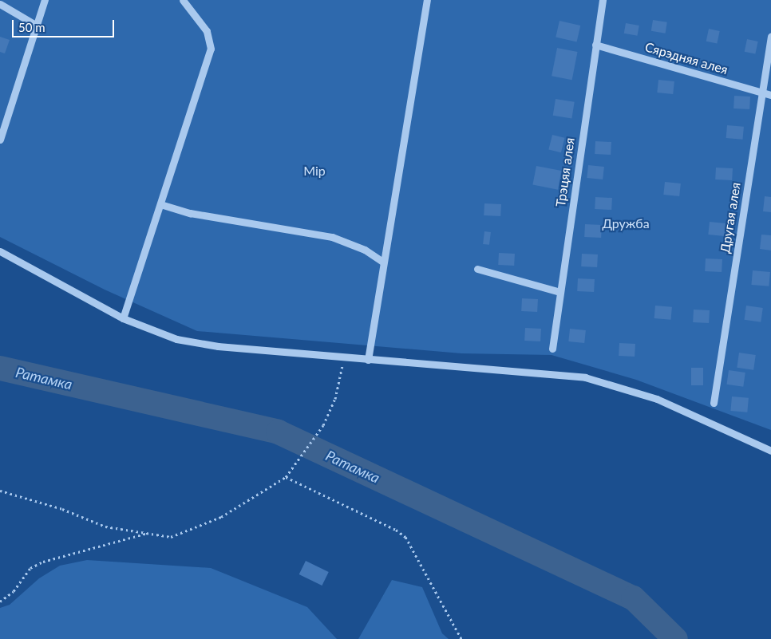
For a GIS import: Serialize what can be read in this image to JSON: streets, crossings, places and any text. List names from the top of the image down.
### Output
{
  "streets": {
    "street": ["Сярэдняя алея", "Трэцяя алея", "Другая алея"]
  },
  "crossings": [
    ["Сярэдняя алея", "Трэцяя алея"],
    ["Сярэдняя алея", "Другая алея"]
  ],
  "water": ["Ратамка"],
  "parks": ["Мір", "Дружба"],
  "scale_bar": "50 m"
}
